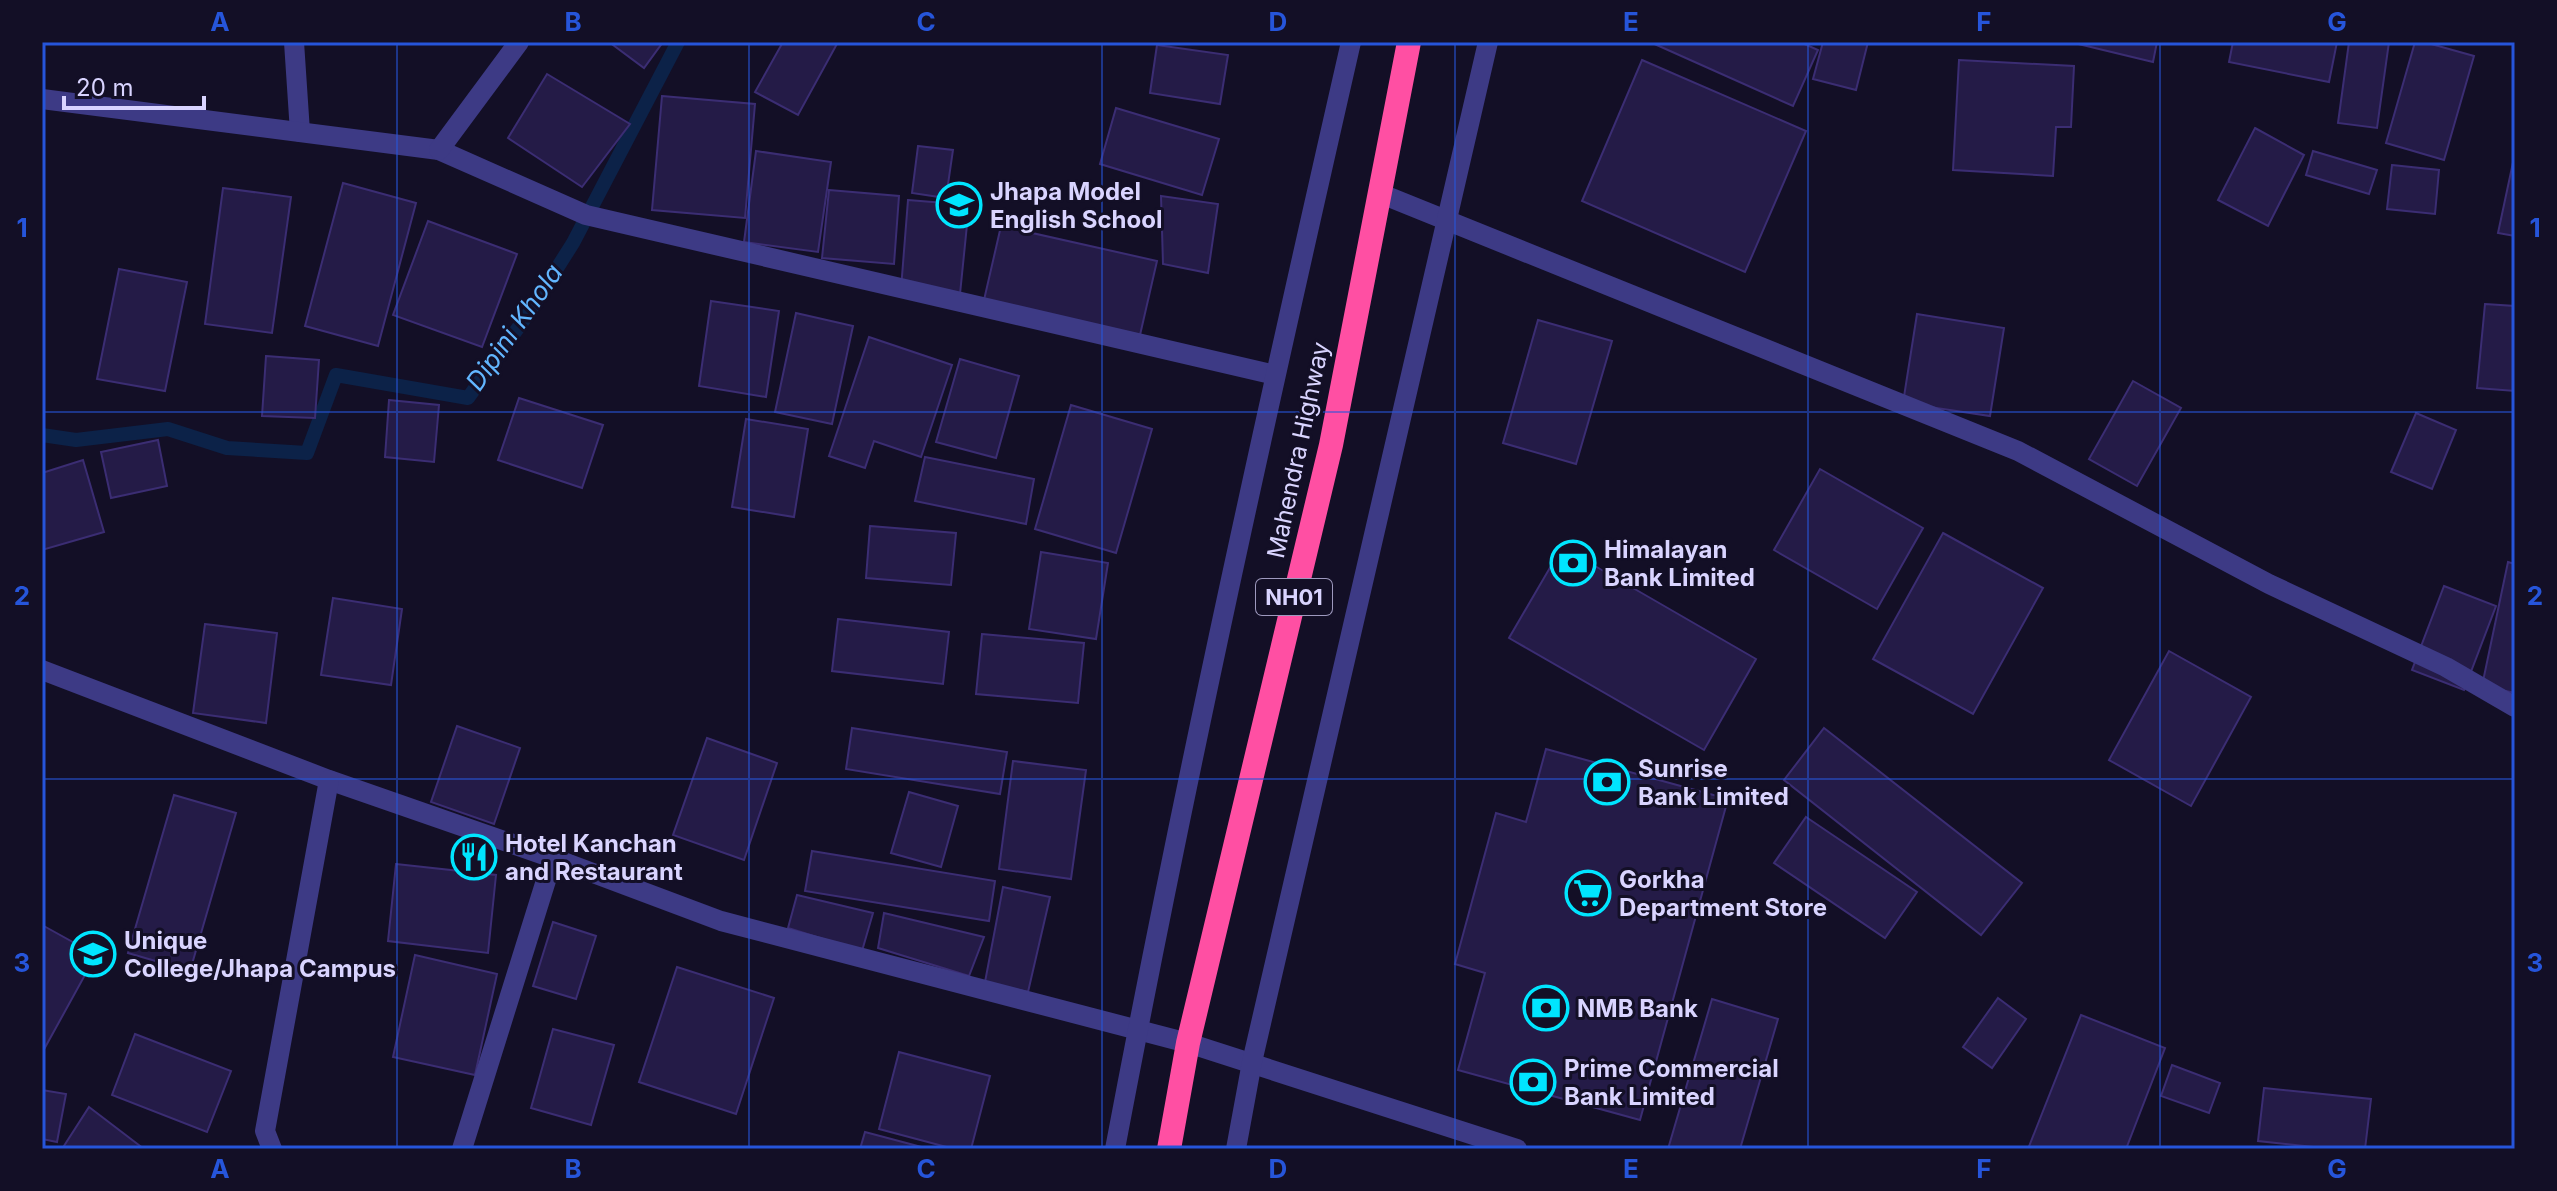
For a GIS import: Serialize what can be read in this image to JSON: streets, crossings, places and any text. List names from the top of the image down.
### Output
{
  "streets": {
    "highway": ["Mahendra Highway", "NH01"]
  },
  "water": ["Dipini Khola"],
  "places": {
    "school or university": ["Jhapa Model English School", "Unique College/Jhapa Campus"],
    "bank": [
      "Himalayan Bank Limited",
      "Sunrise Bank Limited",
      "NMB Bank",
      "Prime Commercial Bank Limited"
    ],
    "restaurant": ["Hotel Kanchan and Restaurant"],
    "supermarket": ["Gorkha Department Store"]
  },
  "scale_bar": "20 m",
  "grid": {
    "columns": [
      "A",
      "B",
      "C",
      "D",
      "E",
      "F",
      "G"
    ],
    "rows": ["1", "2", "3"]
  }
}
